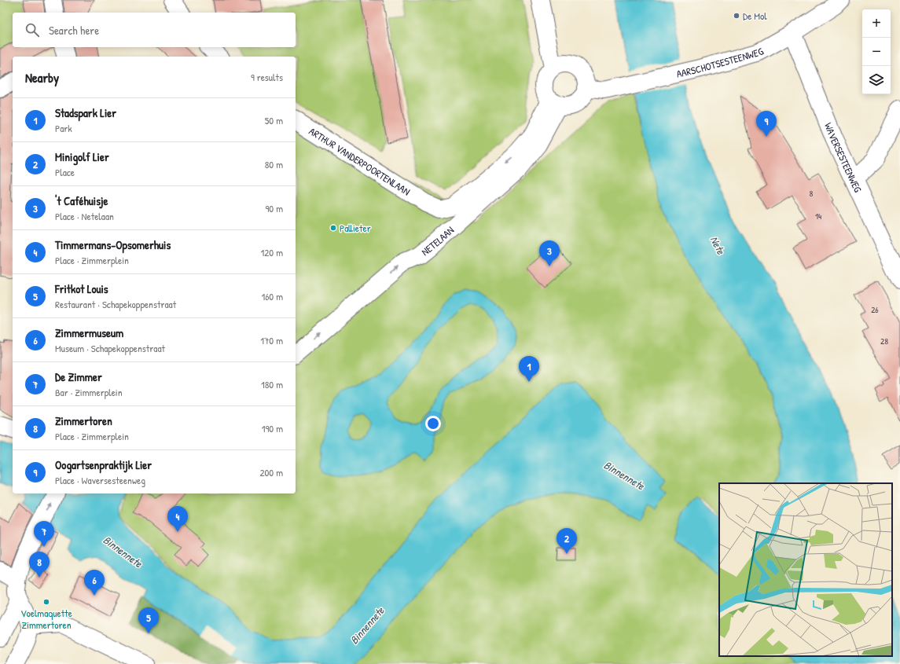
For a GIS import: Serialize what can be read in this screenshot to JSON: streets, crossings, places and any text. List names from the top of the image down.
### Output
{
  "streets": {
    "street": [
      "AARSCHOTSESTEENWEG",
      "WAVERSESTEENWEG",
      "ARTHUR VANDERPOORTENLAAN",
      "NETELAAN"
    ]
  },
  "crossings": [
    ["AARSCHOTSESTEENWEG", "WAVERSESTEENWEG"],
    ["AARSCHOTSESTEENWEG", "ARTHUR VANDERPOORTENLAAN"],
    ["AARSCHOTSESTEENWEG", "NETELAAN"],
    ["ARTHUR VANDERPOORTENLAAN", "NETELAAN"]
  ],
  "one_way": ["NETELAAN"],
  "water": ["Nete", "Binnennete"],
  "places": ["De Mol", "Pallieter", "Voelmaquette Zimmertoren"],
  "house_numbers": [
    "8",
    "14",
    "26",
    "28"
  ],
  "page": {
    "map_buttons": ["+", "−"],
    "search": "Search here",
    "heading": ["Nearby", "9 results"],
    "list": [
      {
        "mark": "1",
        "name": "Stadspark Lier",
        "note": "Park",
        "value": "50 m"
      },
      {
        "mark": "2",
        "name": "Minigolf Lier",
        "note": "Place",
        "value": "80 m"
      },
      {
        "mark": "3",
        "name": "'t Caféhuisje",
        "note": "Place · Netelaan",
        "value": "90 m"
      },
      {
        "mark": "4",
        "name": "Timmermans-Opsomerhuis",
        "note": "Place · Zimmerplein",
        "value": "120 m"
      },
      {
        "mark": "5",
        "name": "Fritkot Louis",
        "note": "Restaurant · Schapekoppenstraat",
        "value": "160 m"
      },
      {
        "mark": "6",
        "name": "Zimmermuseum",
        "note": "Museum · Schapekoppenstraat",
        "value": "170 m"
      },
      {
        "mark": "7",
        "name": "De Zimmer",
        "note": "Bar · Zimmerplein",
        "value": "180 m"
      },
      {
        "mark": "8",
        "name": "Zimmertoren",
        "note": "Place · Zimmerplein",
        "value": "190 m"
      },
      {
        "mark": "9",
        "name": "Oogartsenpraktijk Lier",
        "note": "Place · Waversesteenweg",
        "value": "200 m"
      }
    ],
    "pins": [
      "9",
      "3",
      "1",
      "4",
      "7",
      "2",
      "8",
      "6",
      "5"
    ]
  }
}
